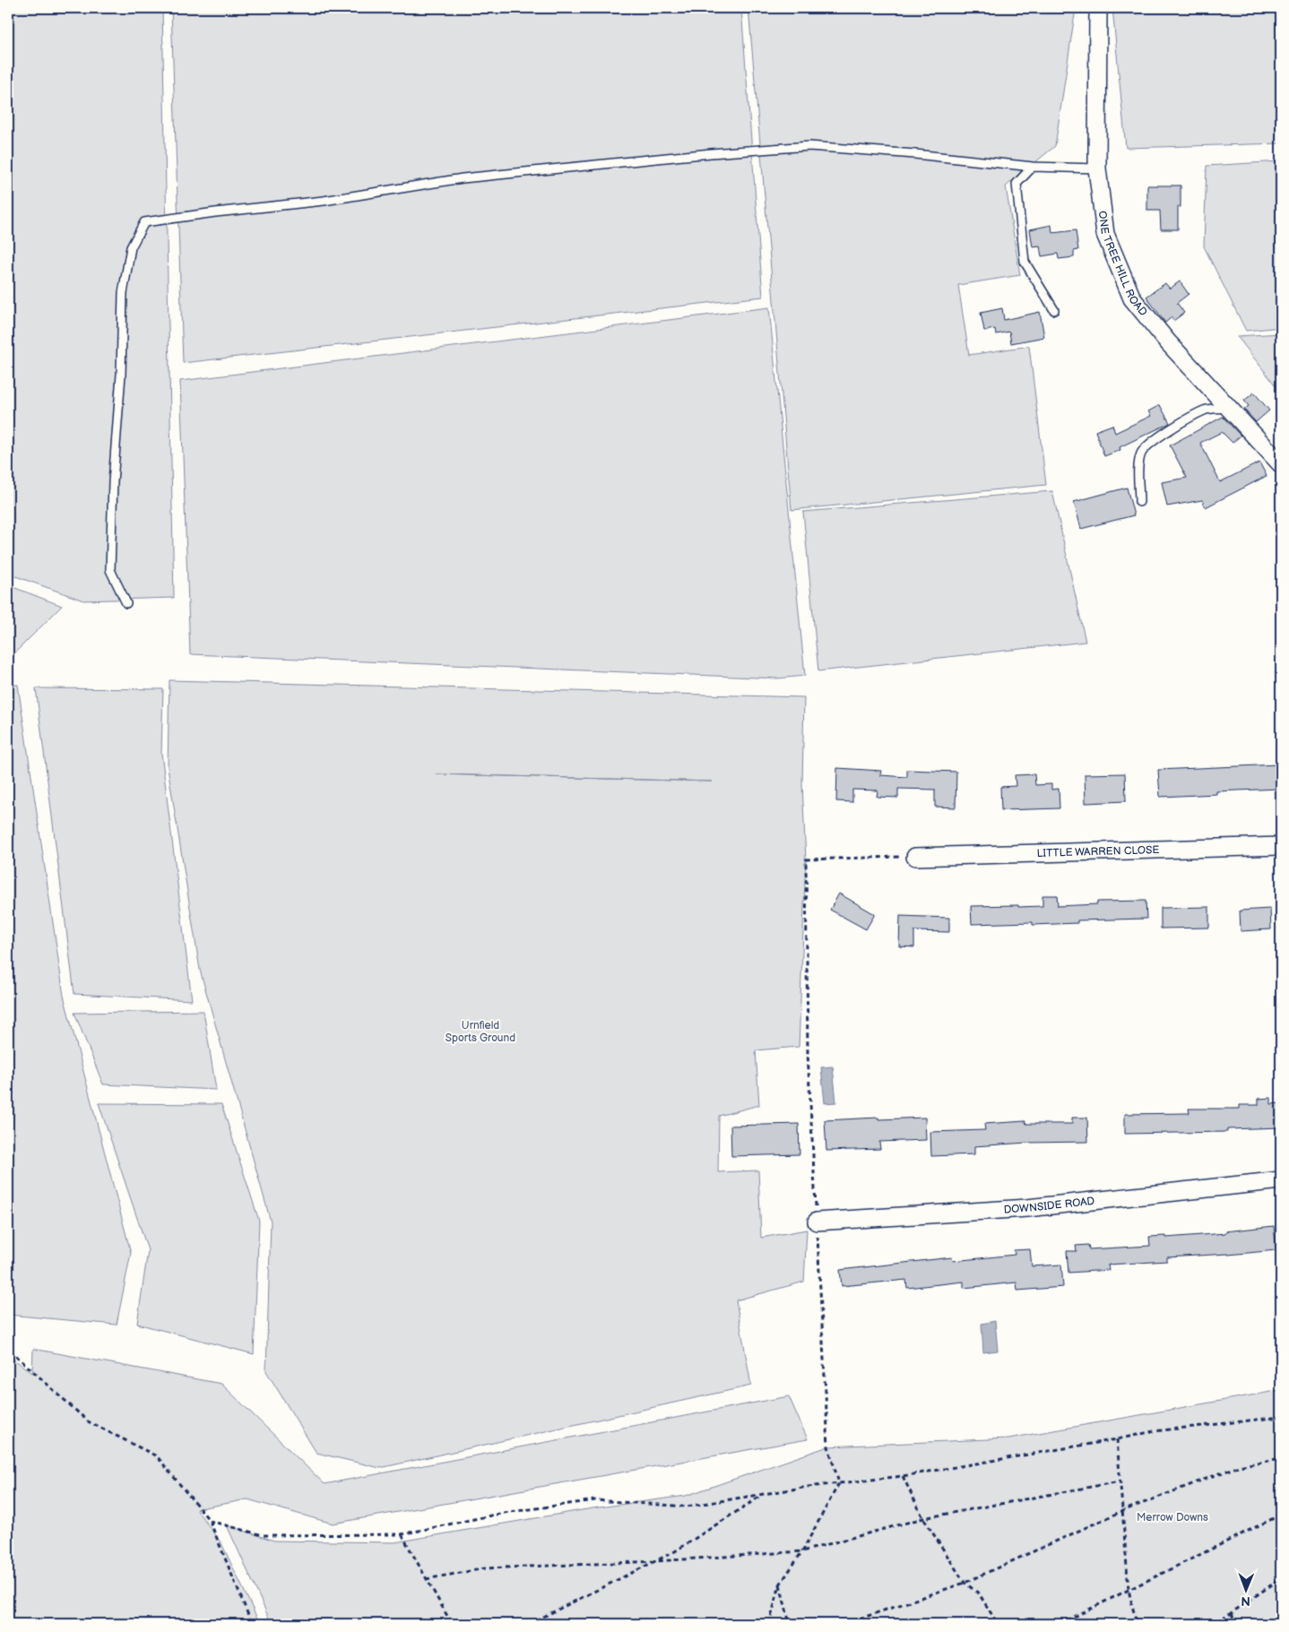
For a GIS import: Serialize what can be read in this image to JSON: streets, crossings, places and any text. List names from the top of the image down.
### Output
{
  "streets": {
    "street": ["ONE TREE HILL ROAD", "LITTLE WARREN CLOSE", "DOWNSIDE ROAD"]
  },
  "parks": ["Urnfield Sports Ground", "Merrow Downs"],
  "north": "bottom"
}
